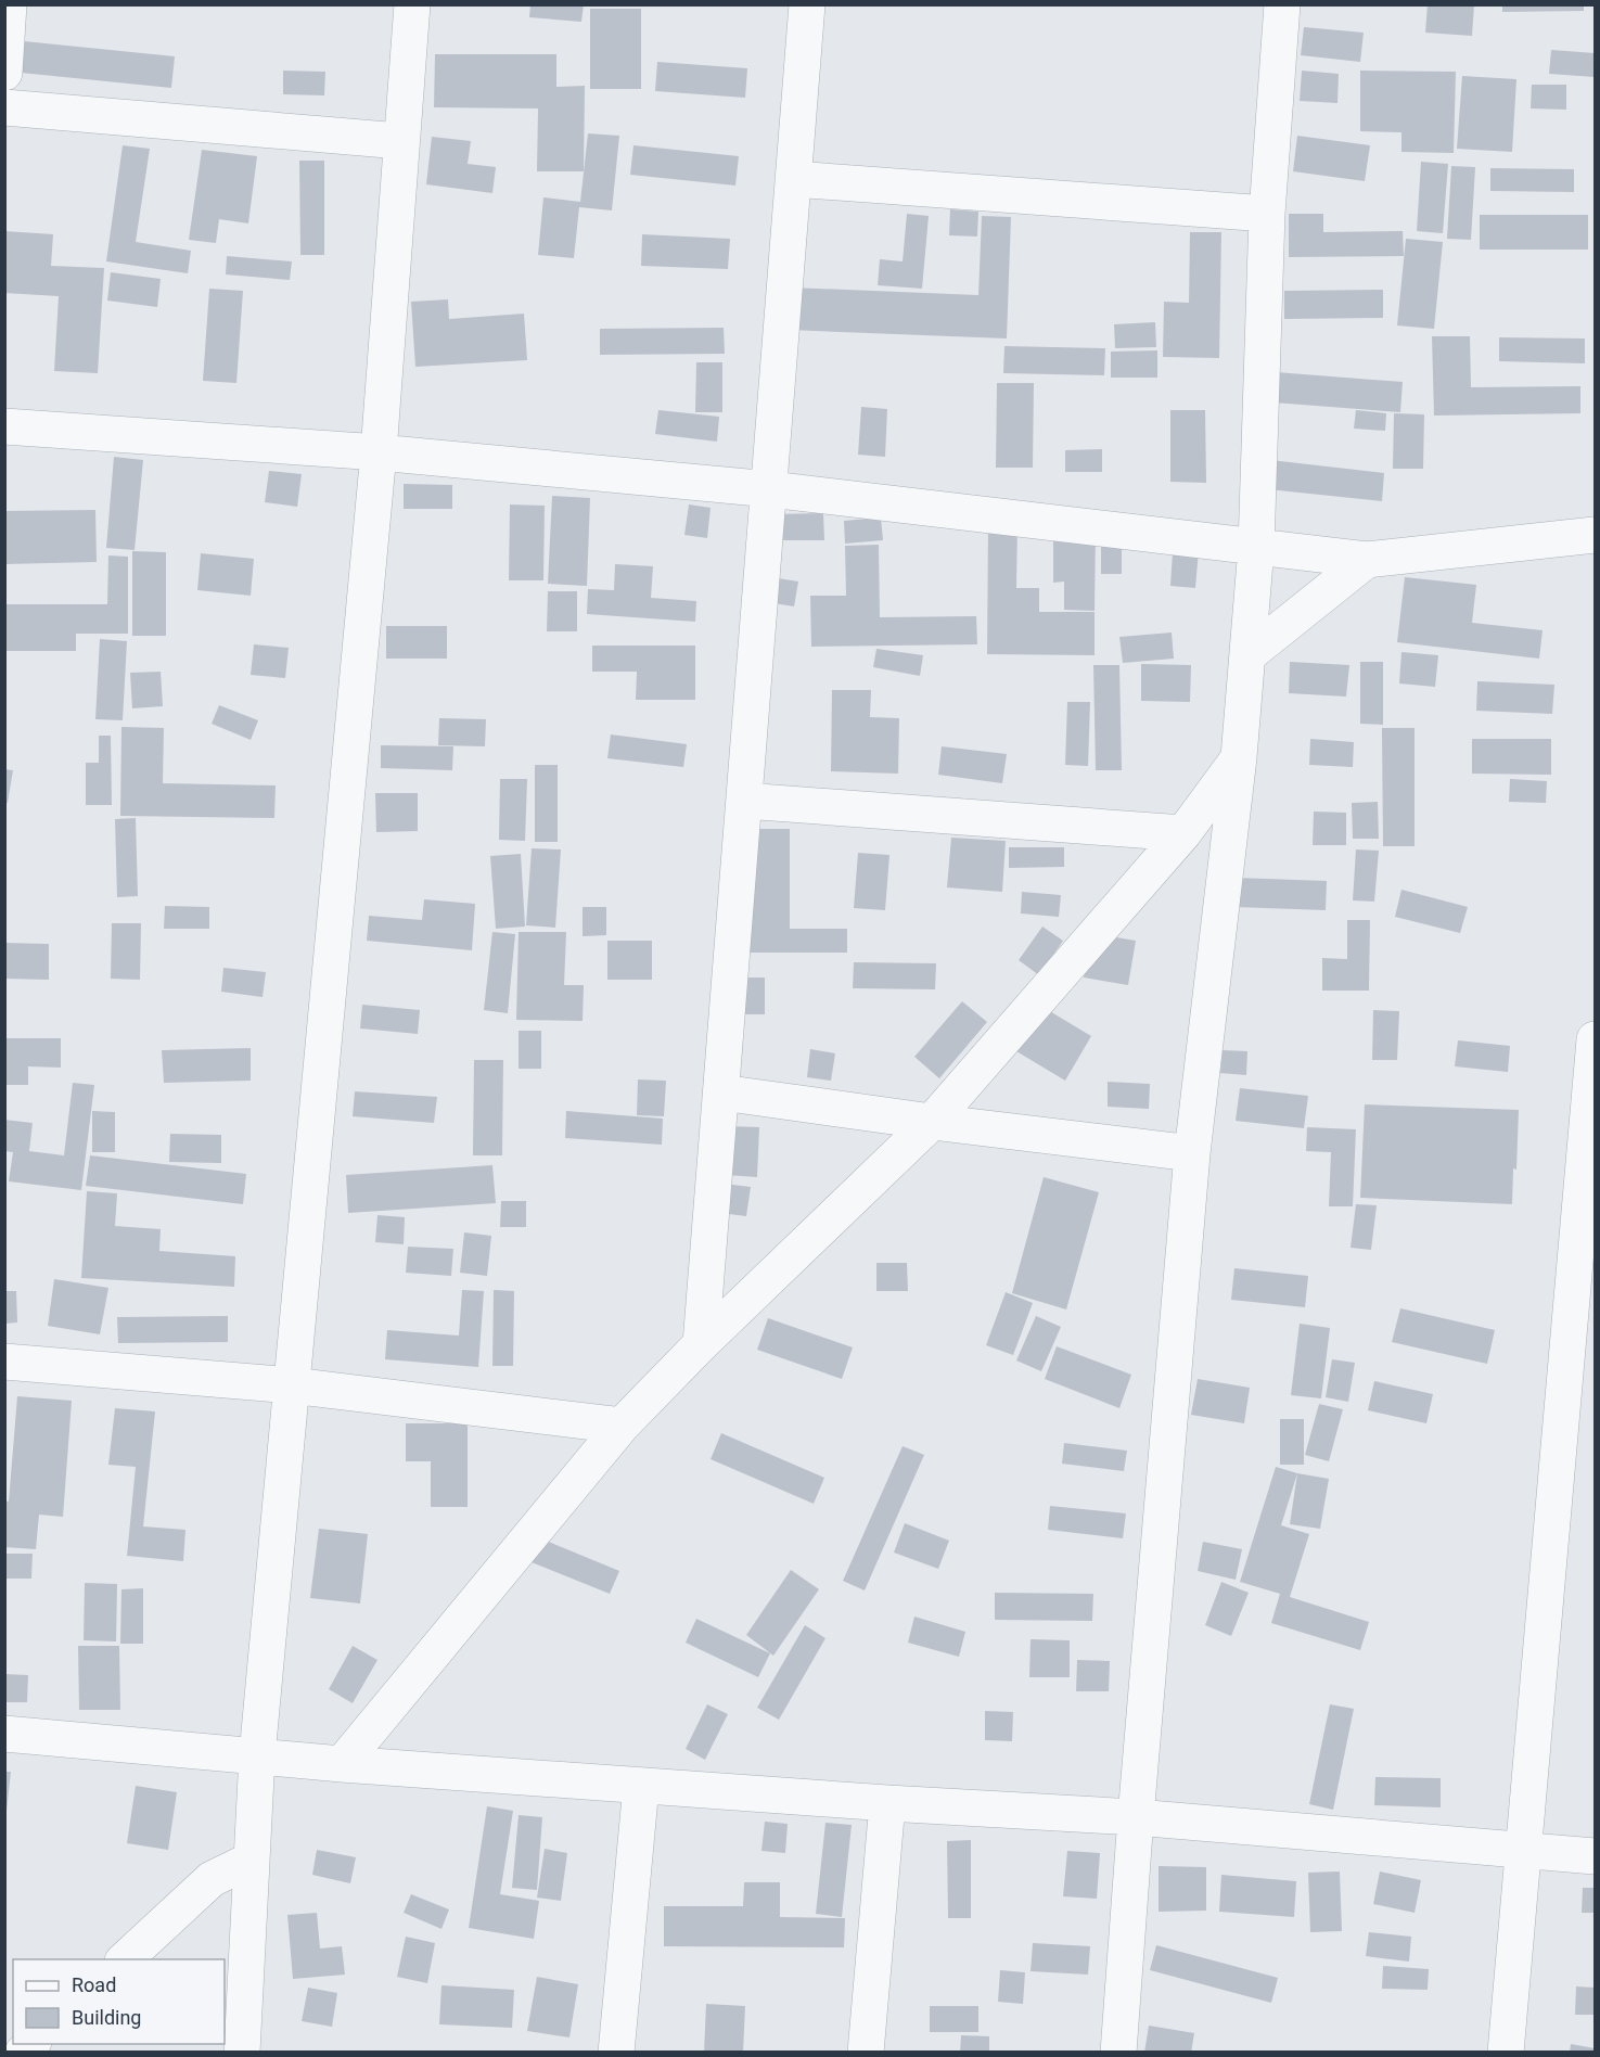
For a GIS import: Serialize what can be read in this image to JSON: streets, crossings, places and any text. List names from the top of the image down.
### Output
{
  "legend": ["Road", "Building"]
}
